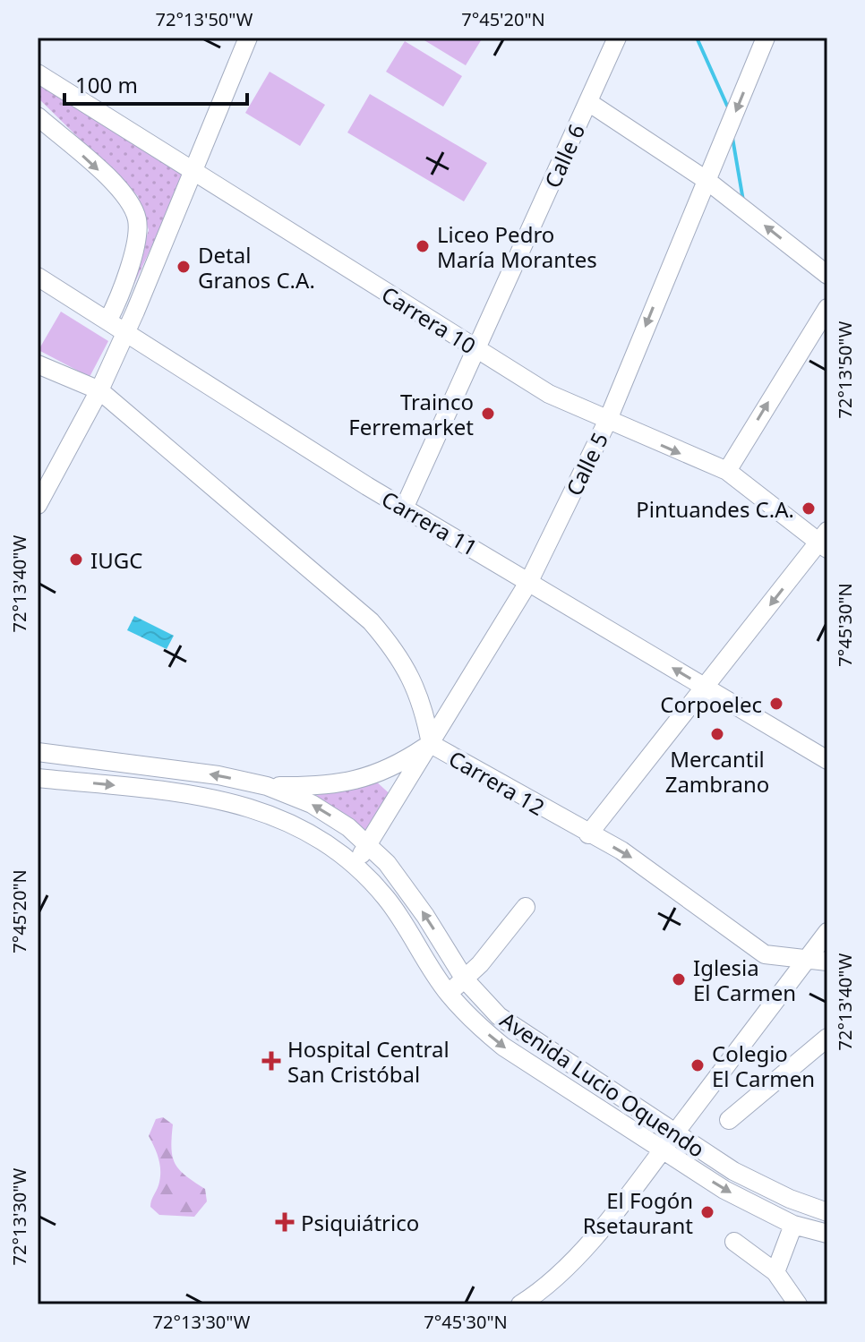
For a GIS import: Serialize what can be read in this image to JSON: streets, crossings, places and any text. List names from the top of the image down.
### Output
{
  "streets": {
    "street": [
      "Calle 6",
      "Carrera 10",
      "Calle 5",
      "Carrera 11",
      "Carrera 12",
      "Avenida Lucio Oquendo"
    ]
  },
  "crossings": [
    ["Calle 6", "Carrera 10"],
    ["Calle 6", "Carrera 11"],
    ["Carrera 10", "Calle 5"],
    ["Calle 5", "Carrera 11"],
    ["Calle 5", "Carrera 12"],
    ["Calle 5", "Avenida Lucio Oquendo"]
  ],
  "places": {
    "other": [
      "Liceo Pedro María Morantes",
      "Detal Granos C.A.",
      "Trainco Ferremarket",
      "Pintuandes C.A.",
      "IUGC",
      "Corpoelec",
      "Mercantil Zambrano",
      "Iglesia El Carmen",
      "Colegio El Carmen",
      "El Fogón Rsetaurant"
    ],
    "health": ["Hospital Central San Cristóbal", "Psiquiátrico"]
  },
  "scale_bar": "100 m",
  "coordinates": [
    "72°13'50\"W",
    "7°45'20\"N",
    "72°13'40\"W",
    "7°45'30\"N",
    "72°13'30\"W"
  ]
}
